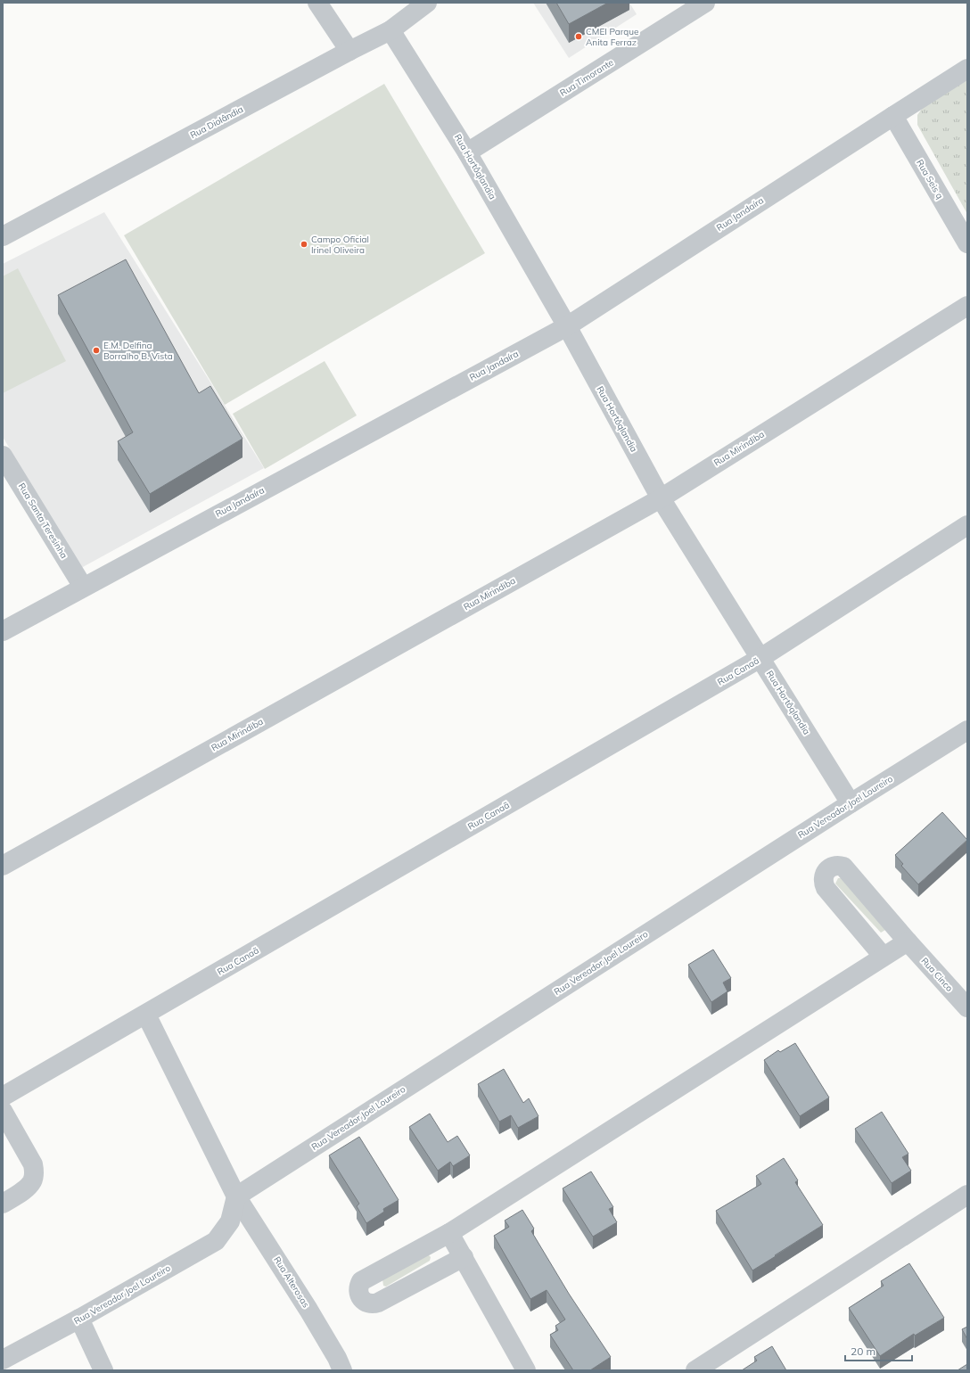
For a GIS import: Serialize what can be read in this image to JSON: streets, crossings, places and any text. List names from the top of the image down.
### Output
{
  "streets": {
    "street": [
      "Rua Timorante",
      "Rua Diolândia",
      "Rua Hortôqlandia",
      "Rua Seis q",
      "Rua Jandaíra",
      "Rua Mirindiba",
      "Rua Santa Teresinha",
      "Rua Canaã",
      "Rua Vereador Joel Loureiro",
      "Rua Cinco",
      "Rua Alterosas"
    ]
  },
  "crossings": [
    ["Rua Timorante", "Rua Hortôqlandia"],
    ["Rua Diolândia", "Rua Hortôqlandia"],
    ["Rua Hortôqlandia", "Rua Jandaíra"],
    ["Rua Hortôqlandia", "Rua Mirindiba"],
    ["Rua Hortôqlandia", "Rua Canaã"],
    ["Rua Hortôqlandia", "Rua Vereador Joel Loureiro"],
    ["Rua Seis q", "Rua Jandaíra"],
    ["Rua Jandaíra", "Rua Santa Teresinha"],
    ["Rua Vereador Joel Loureiro", "Rua Alterosas"]
  ],
  "places": ["CMEI Parque Anita Ferraz", "Campo Oficial Irinel Oliveira", "E.M. Delfina Borralho B. Vista"],
  "scale_bar": "20 m"
}
